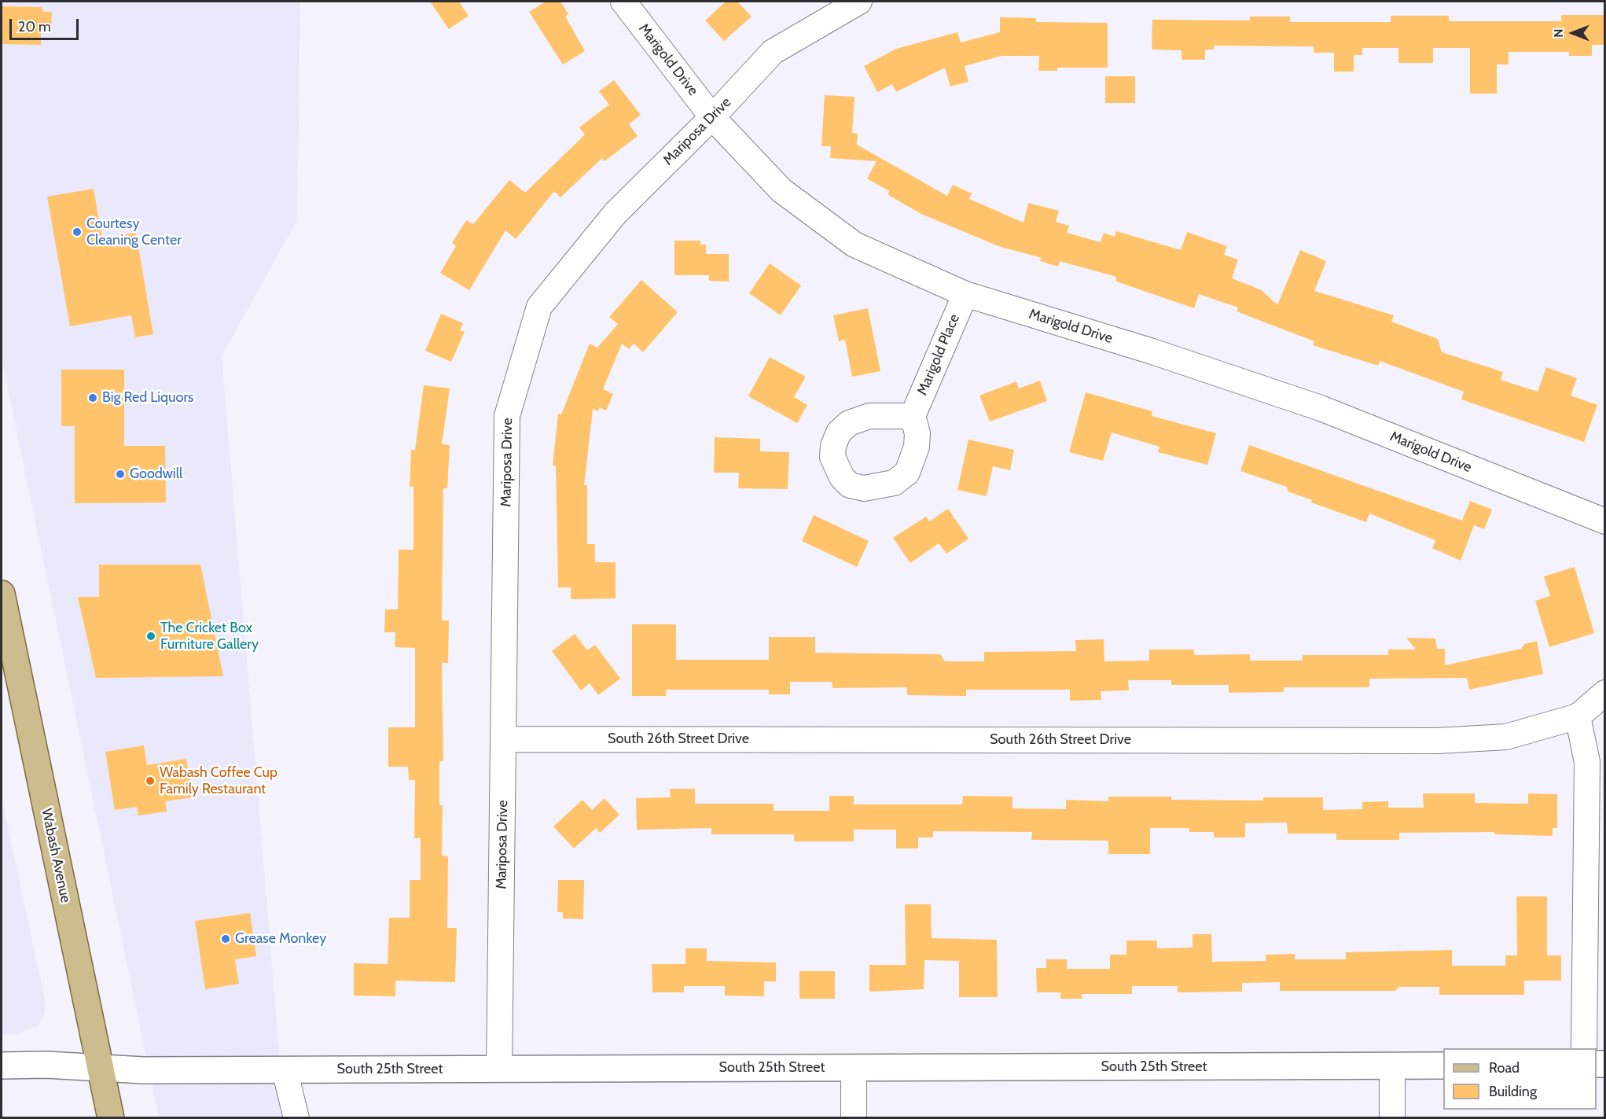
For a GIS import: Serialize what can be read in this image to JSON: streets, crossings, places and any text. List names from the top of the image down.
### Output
{
  "streets": {
    "main road": ["Wabash Avenue", "South 25th Street"],
    "street": [
      "Marigold Drive",
      "Mariposa Drive",
      "Marigold Place",
      "South 26th Street Drive"
    ]
  },
  "crossings": [
    ["Marigold Drive", "Mariposa Drive"],
    ["Marigold Drive", "Marigold Place"],
    ["Mariposa Drive", "South 26th Street Drive"],
    ["Mariposa Drive", "South 25th Street"],
    ["Wabash Avenue", "South 25th Street"]
  ],
  "places": [
    "Courtesy Cleaning Center",
    "Big Red Liquors",
    "Goodwill",
    "The Cricket Box Furniture Gallery",
    "Wabash Coffee Cup Family Restaurant",
    "Grease Monkey"
  ],
  "legend": ["Road", "Building"],
  "scale_bar": "20 m",
  "north": "left"
}
